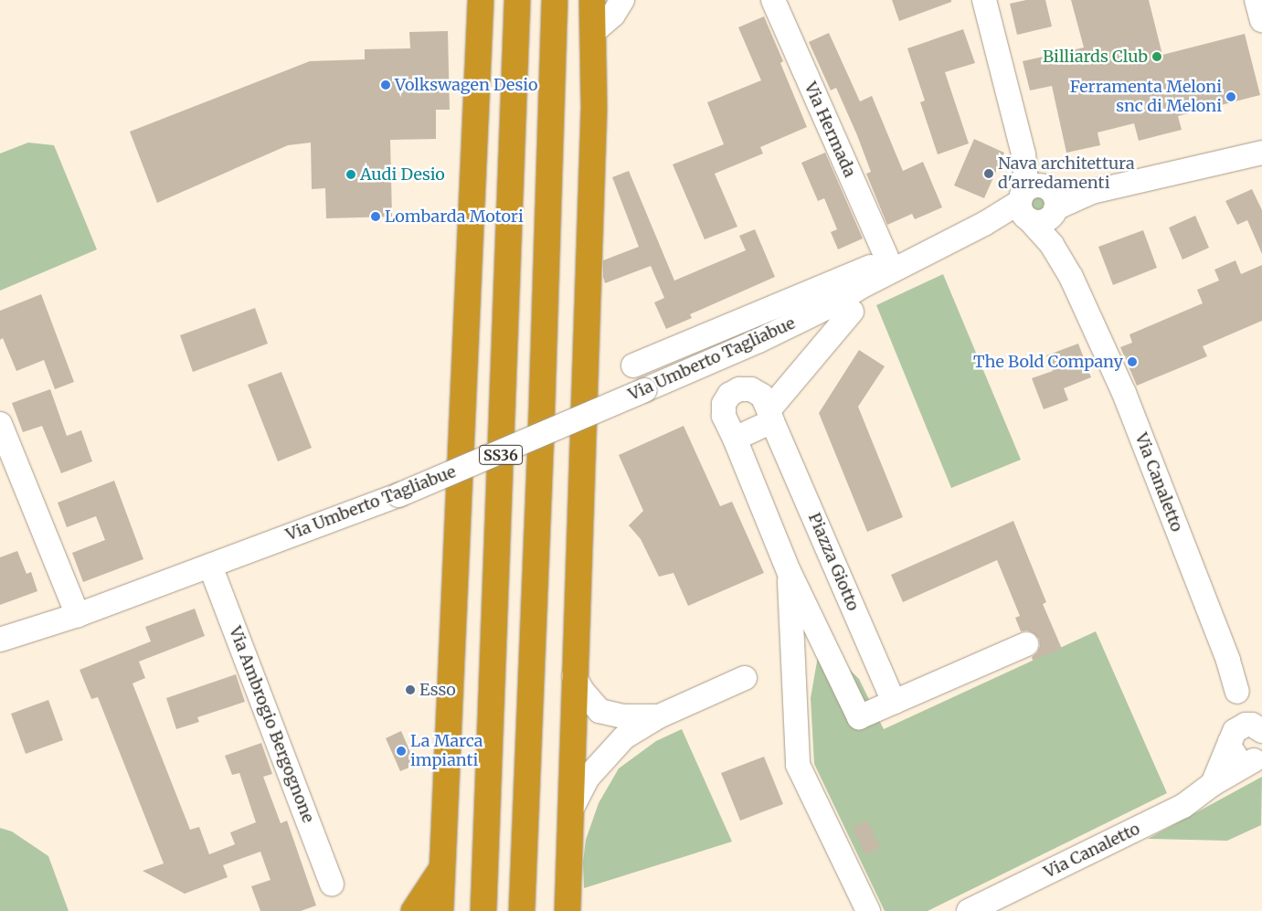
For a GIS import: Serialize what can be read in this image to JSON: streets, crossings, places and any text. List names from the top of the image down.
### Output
{
  "streets": {
    "highway": ["SS36"],
    "street": [
      "Via Hermada",
      "Via Umberto Tagliabue",
      "Via Canaletto",
      "Piazza Giotto",
      "Via Ambrogio Bergognone"
    ]
  },
  "crossings": [
    ["Via Hermada", "Via Umberto Tagliabue"],
    ["Via Umberto Tagliabue", "Via Canaletto"],
    ["Via Umberto Tagliabue", "Via Ambrogio Bergognone"]
  ],
  "places": [
    "Billiards Club",
    "Volkswagen Desio",
    "Ferramenta Meloni snc di Meloni",
    "Nava architettura d'arredamenti",
    "Audi Desio",
    "Lombarda Motori",
    "The Bold Company",
    "Esso",
    "La Marca impianti"
  ]
}
